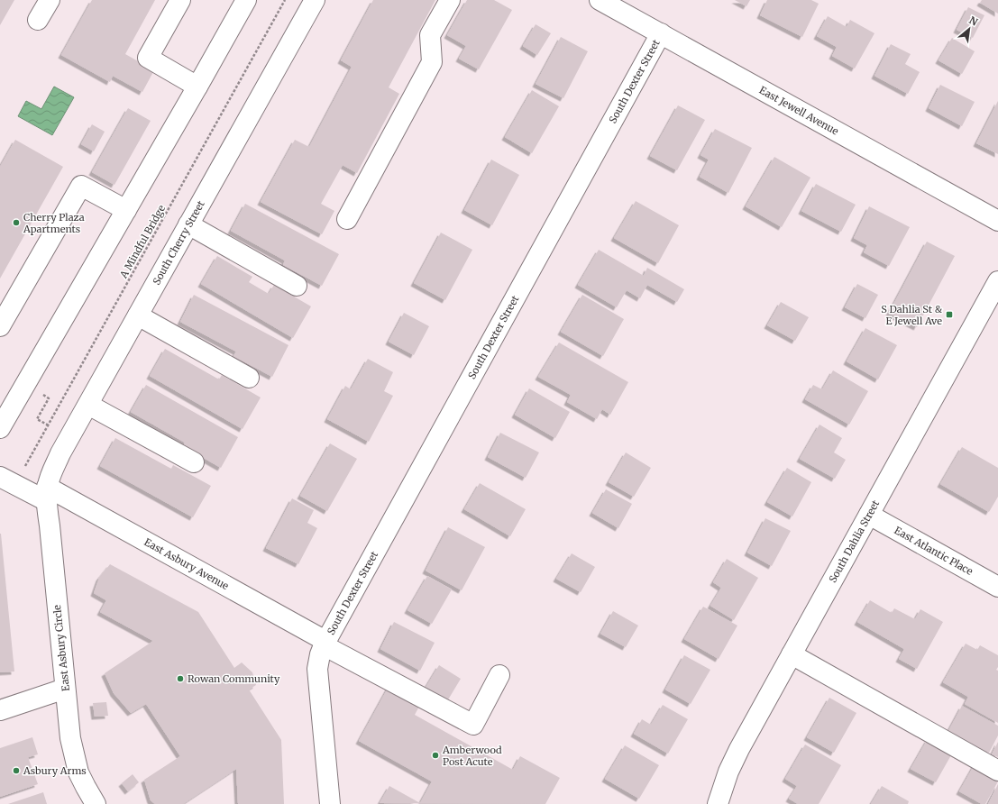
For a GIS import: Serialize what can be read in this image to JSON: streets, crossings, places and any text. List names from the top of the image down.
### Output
{
  "streets": {
    "street": [
      "South Dexter Street",
      "East Jewell Avenue",
      "South Cherry Street",
      "South Dahlia Street",
      "East Atlantic Place",
      "East Asbury Avenue",
      "East Asbury Circle"
    ],
    "path": ["A Mindful Bridge"]
  },
  "crossings": [
    ["South Dexter Street", "East Jewell Avenue"],
    ["South Dexter Street", "East Asbury Avenue"],
    ["South Cherry Street", "East Asbury Avenue"],
    ["South Cherry Street", "East Asbury Circle"],
    ["South Dahlia Street", "East Atlantic Place"],
    ["East Asbury Avenue", "East Asbury Circle"]
  ],
  "places": {
    "other": [
      "Cherry Plaza Apartments",
      "Rowan Community",
      "Amberwood Post Acute",
      "Asbury Arms"
    ],
    "transit": ["S Dahlia St & E Jewell Ave"]
  },
  "north": "top right"
}
